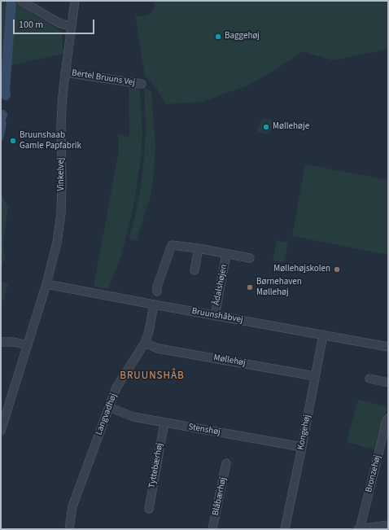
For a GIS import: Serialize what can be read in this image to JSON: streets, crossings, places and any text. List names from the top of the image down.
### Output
{
  "streets": {
    "street": [
      "Bertel Bruuns Vej",
      "Vinkelvej",
      "Ådalshøjen",
      "Bruunshåbvej",
      "Møllehøj",
      "Langvadhøj",
      "Stenshøj",
      "Kongehøj",
      "Tyttebærhøj",
      "Bronzehøj",
      "Blåbærhøj"
    ]
  },
  "crossings": [
    ["Bertel Bruuns Vej", "Vinkelvej"],
    ["Vinkelvej", "Bruunshåbvej"],
    ["Ådalshøjen", "Bruunshåbvej"],
    ["Bruunshåbvej", "Langvadhøj"],
    ["Bruunshåbvej", "Kongehøj"],
    ["Møllehøj", "Langvadhøj"],
    ["Møllehøj", "Kongehøj"],
    ["Langvadhøj", "Stenshøj"],
    ["Stenshøj", "Kongehøj"],
    ["Stenshøj", "Tyttebærhøj"]
  ],
  "districts": ["BRUUNSHÅB"],
  "places": [
    "Baggehøj",
    "Møllehøje",
    "Bruunshaab Gamle Papfabrik",
    "Møllehøjskolen",
    "Børnehaven Møllehøj"
  ],
  "scale_bar": "100 m"
}
